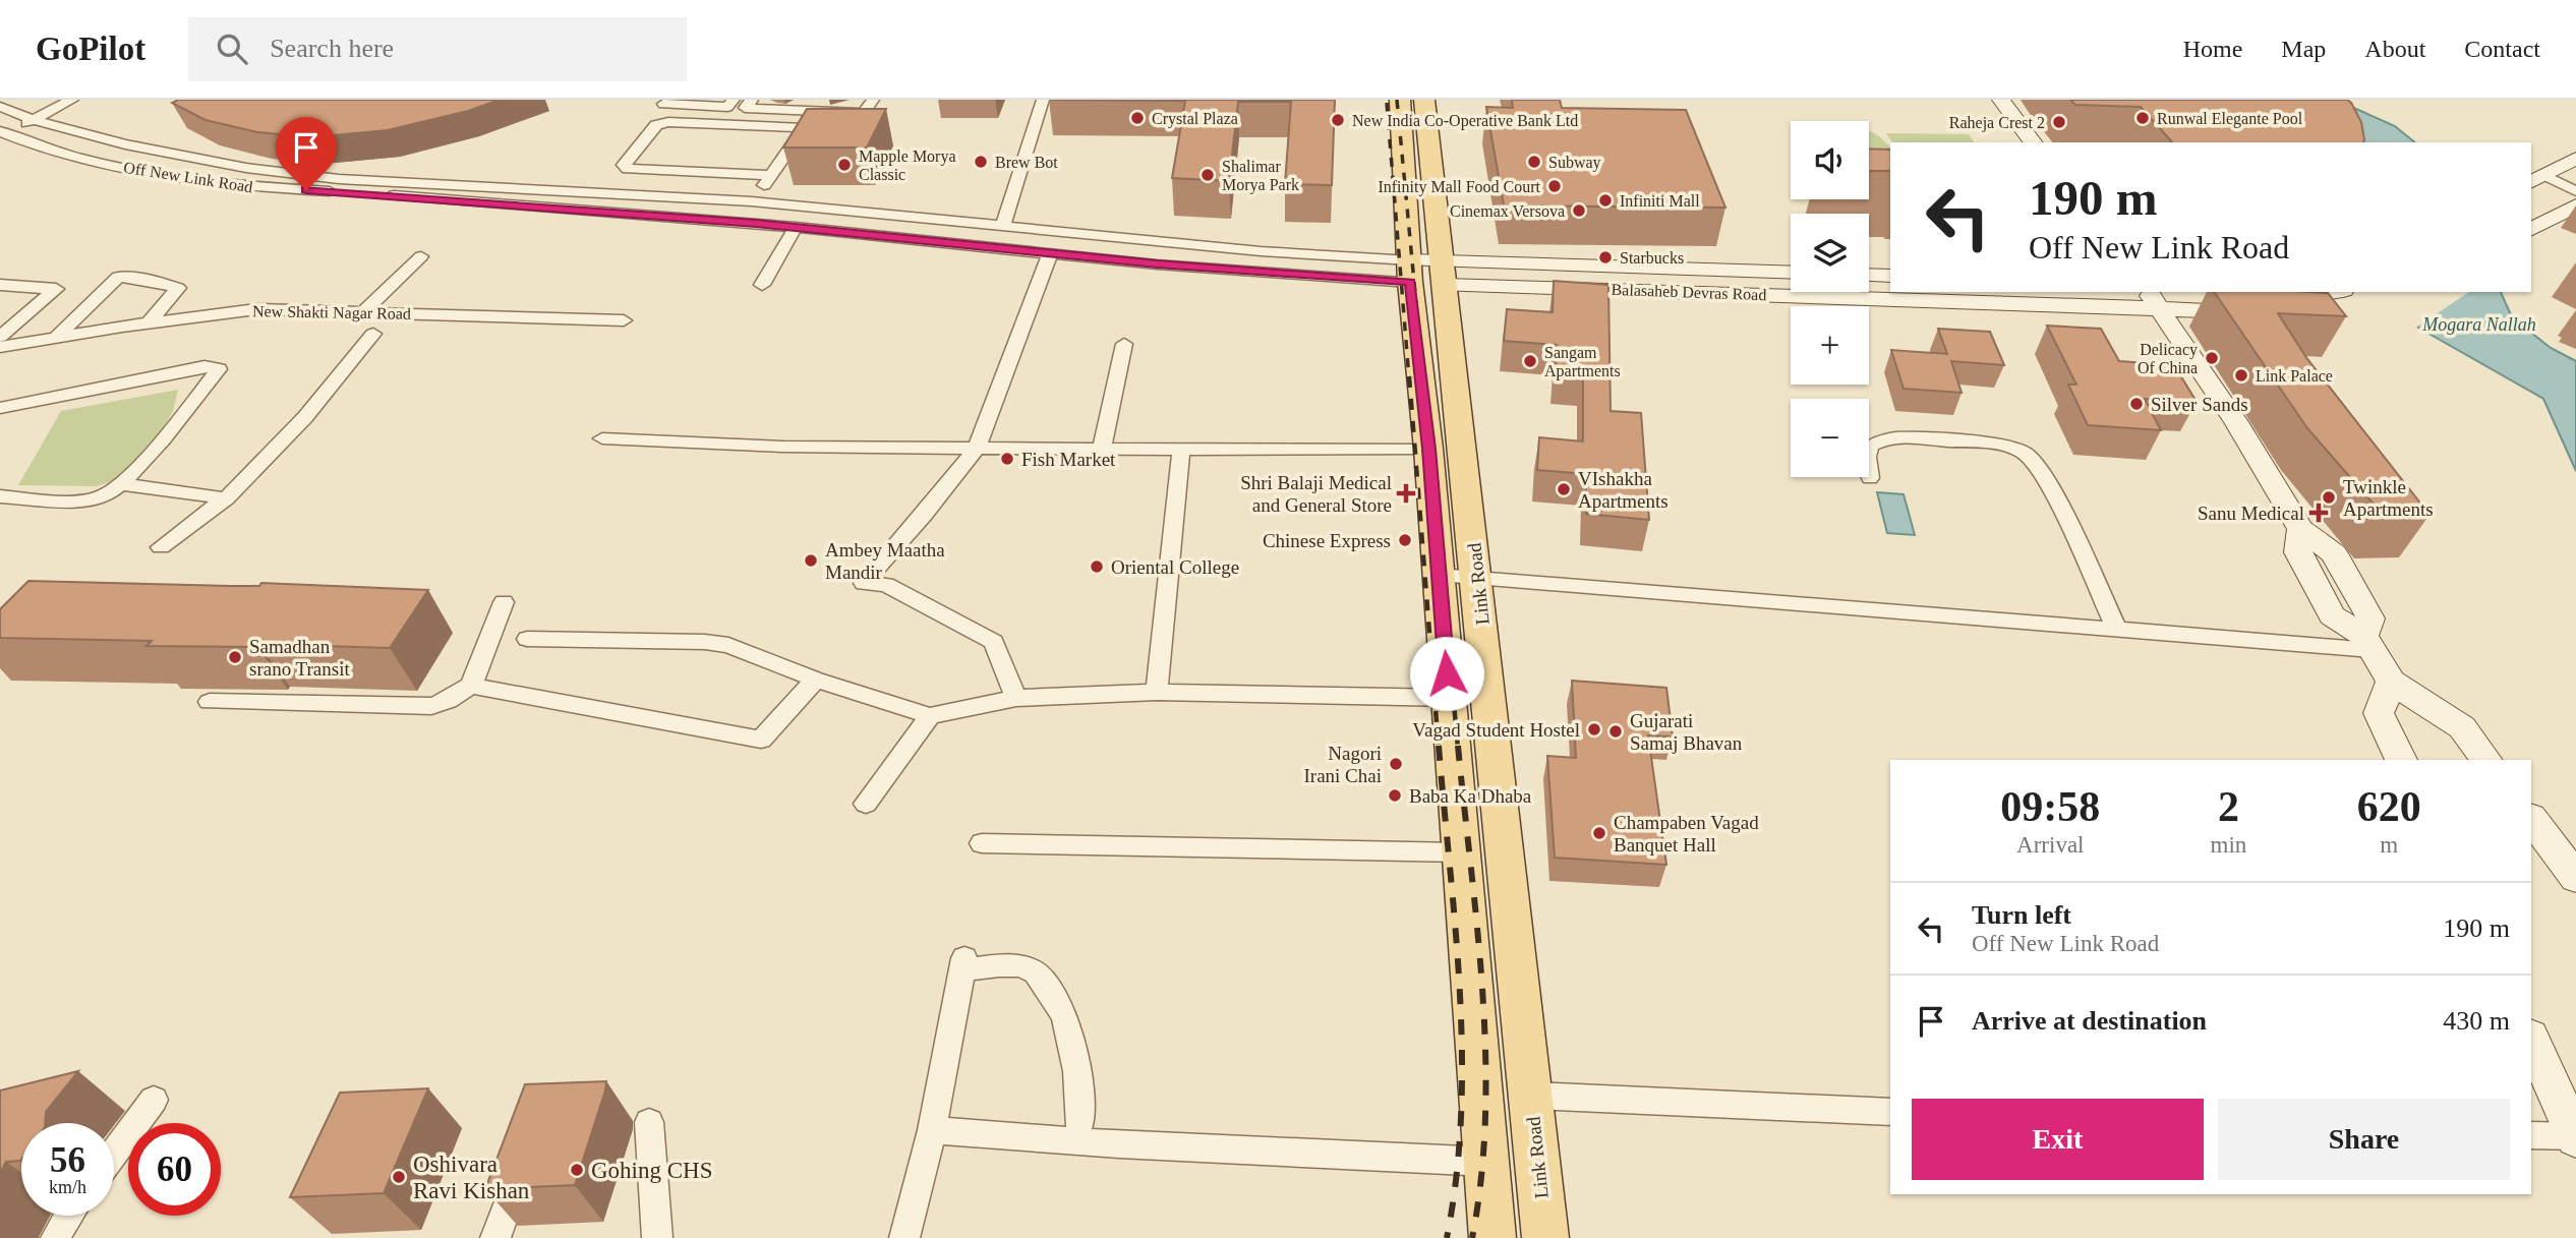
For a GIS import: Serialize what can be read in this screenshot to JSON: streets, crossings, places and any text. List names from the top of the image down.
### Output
{
  "streets": {
    "main road": ["Off New Link Road", "Balasaheb Devras Road", "Link Road"],
    "street": ["New Shakti Nagar Road"]
  },
  "crossings": [
    ["Off New Link Road", "Balasaheb Devras Road"],
    ["Off New Link Road", "Link Road"],
    ["Balasaheb Devras Road", "Link Road"]
  ],
  "water": ["Mogara Nallah"],
  "places": {
    "other": [
      "Crystal Plaza",
      "Runwal Elegante Pool",
      "New India Co-Operative Bank Ltd",
      "Raheja Crest 2",
      "Brew Bot",
      "Subway",
      "Mapple Morya Classic",
      "Shalimar Morya Park",
      "Infinity Mall Food Court",
      "Infiniti Mall",
      "Cinemax Versova",
      "Starbucks",
      "Delicacy Of China",
      "Sangam Apartments",
      "Link Palace",
      "Silver Sands",
      "Fish Market",
      "VIshakha Apartments",
      "Twinkle Apartments",
      "Chinese Express",
      "Ambey Maatha Mandir",
      "Oriental College",
      "Samadhan srano Transit",
      "Vagad Student Hostel",
      "Gujarati Samaj Bhavan",
      "Nagori Irani Chai",
      "Baba Ka Dhaba",
      "Champaben Vagad Banquet Hall",
      "Gohing CHS",
      "Oshivara Ravi Kishan"
    ],
    "health": ["Shri Balaji Medical and General Store", "Sanu Medical"]
  },
  "page": {
    "header": "GoPilot",
    "search": "Search here",
    "nav": [
      "Home",
      "Map",
      "About",
      "Contact"
    ],
    "map_buttons": ["+", "−"],
    "turn": ["190 m", "Off New Link Road"],
    "eta": [
      "09:58",
      "Arrival",
      "2",
      "min",
      "620",
      "m"
    ],
    "list": [
      {
        "name": "Turn left",
        "note": "Off New Link Road",
        "value": "190 m"
      },
      {
        "name": "Arrive at destination",
        "value": "430 m"
      }
    ],
    "buttons": ["Exit", "Share"],
    "speed": "56 km/h",
    "limit": "60"
  }
}
